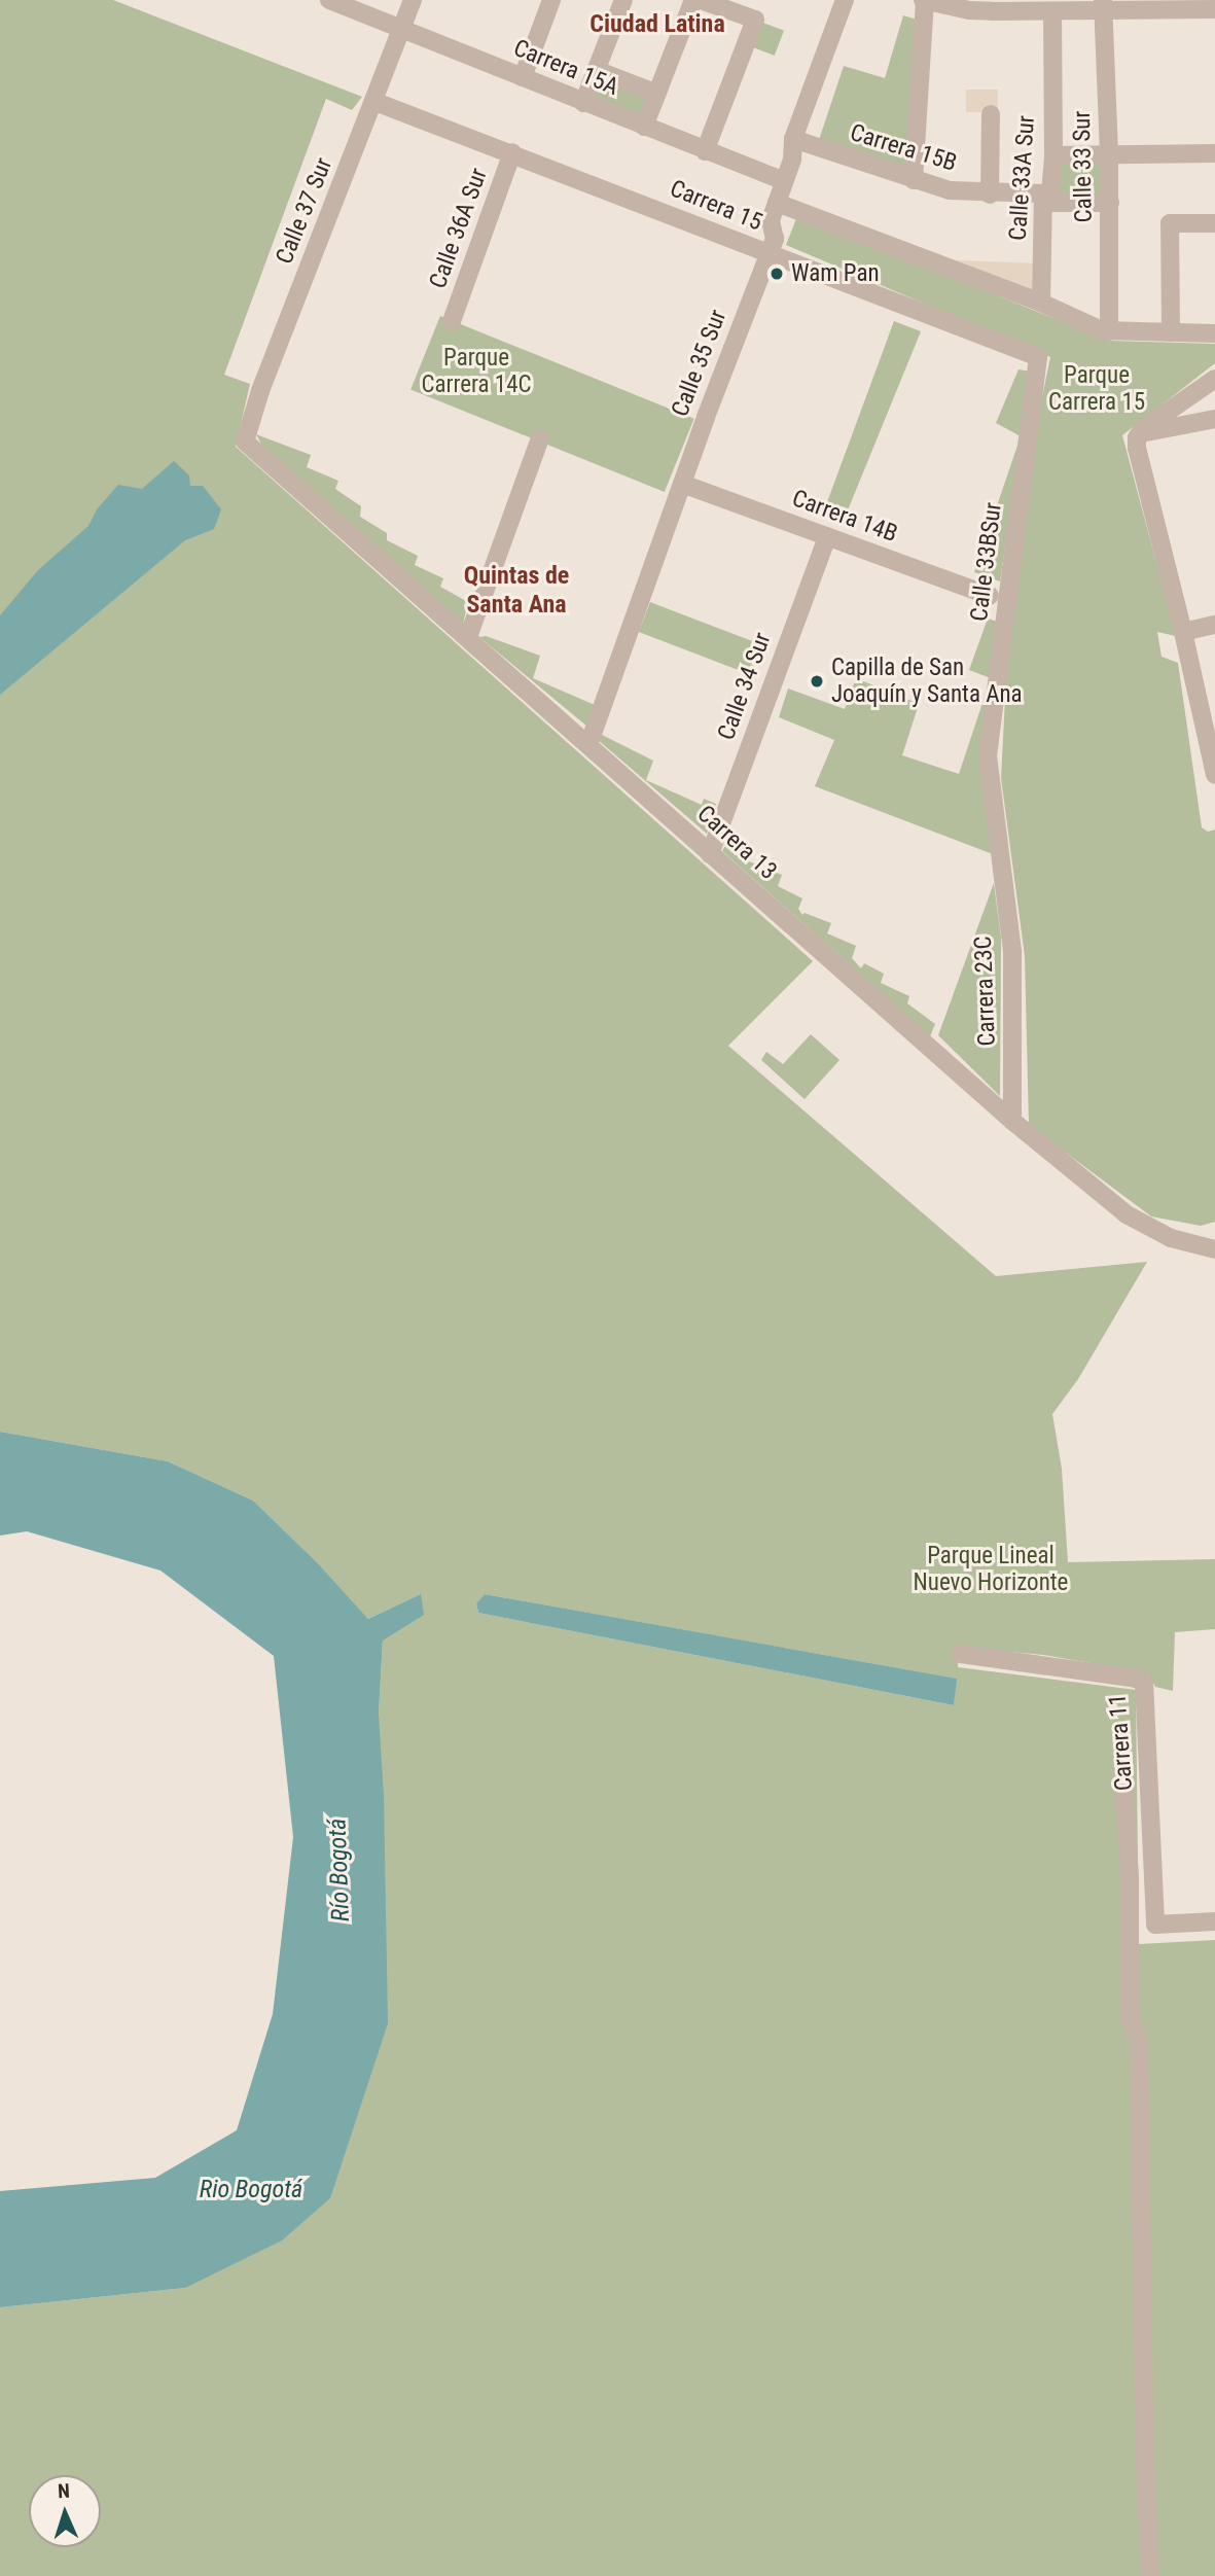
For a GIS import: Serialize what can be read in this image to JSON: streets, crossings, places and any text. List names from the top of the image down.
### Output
{
  "streets": {
    "street": [
      "Carrera 15A",
      "Carrera 15B",
      "Calle 33 Sur",
      "Calle 33A Sur",
      "Carrera 15",
      "Calle 37 Sur",
      "Calle 36A Sur",
      "Calle 35 Sur",
      "Carrera 14B",
      "Calle 33BSur",
      "Calle 34 Sur",
      "Carrera 13",
      "Carrera 23C",
      "Carrera 11"
    ]
  },
  "crossings": [
    ["Carrera 15A", "Calle 37 Sur"],
    ["Carrera 15A", "Calle 35 Sur"],
    ["Carrera 15B", "Calle 33 Sur"],
    ["Carrera 15B", "Calle 33A Sur"],
    ["Carrera 15B", "Calle 35 Sur"],
    ["Carrera 15", "Calle 37 Sur"],
    ["Carrera 15", "Calle 36A Sur"],
    ["Carrera 15", "Calle 35 Sur"],
    ["Carrera 15", "Calle 33BSur"],
    ["Calle 37 Sur", "Carrera 13"],
    ["Calle 35 Sur", "Carrera 14B"],
    ["Calle 35 Sur", "Carrera 13"],
    ["Carrera 14B", "Calle 34 Sur"],
    ["Calle 33BSur", "Carrera 23C"],
    ["Calle 34 Sur", "Carrera 13"],
    ["Carrera 13", "Carrera 23C"]
  ],
  "districts": ["Ciudad Latina", "Quintas de Santa Ana"],
  "water": ["Río Bogotá", "Rio Bogotá"],
  "parks": ["Parque Carrera 14C", "Parque Carrera 15", "Parque Lineal Nuevo Horizonte"],
  "places": ["Wam Pan", "Capilla de San Joaquín y Santa Ana"],
  "north": "top"
}
